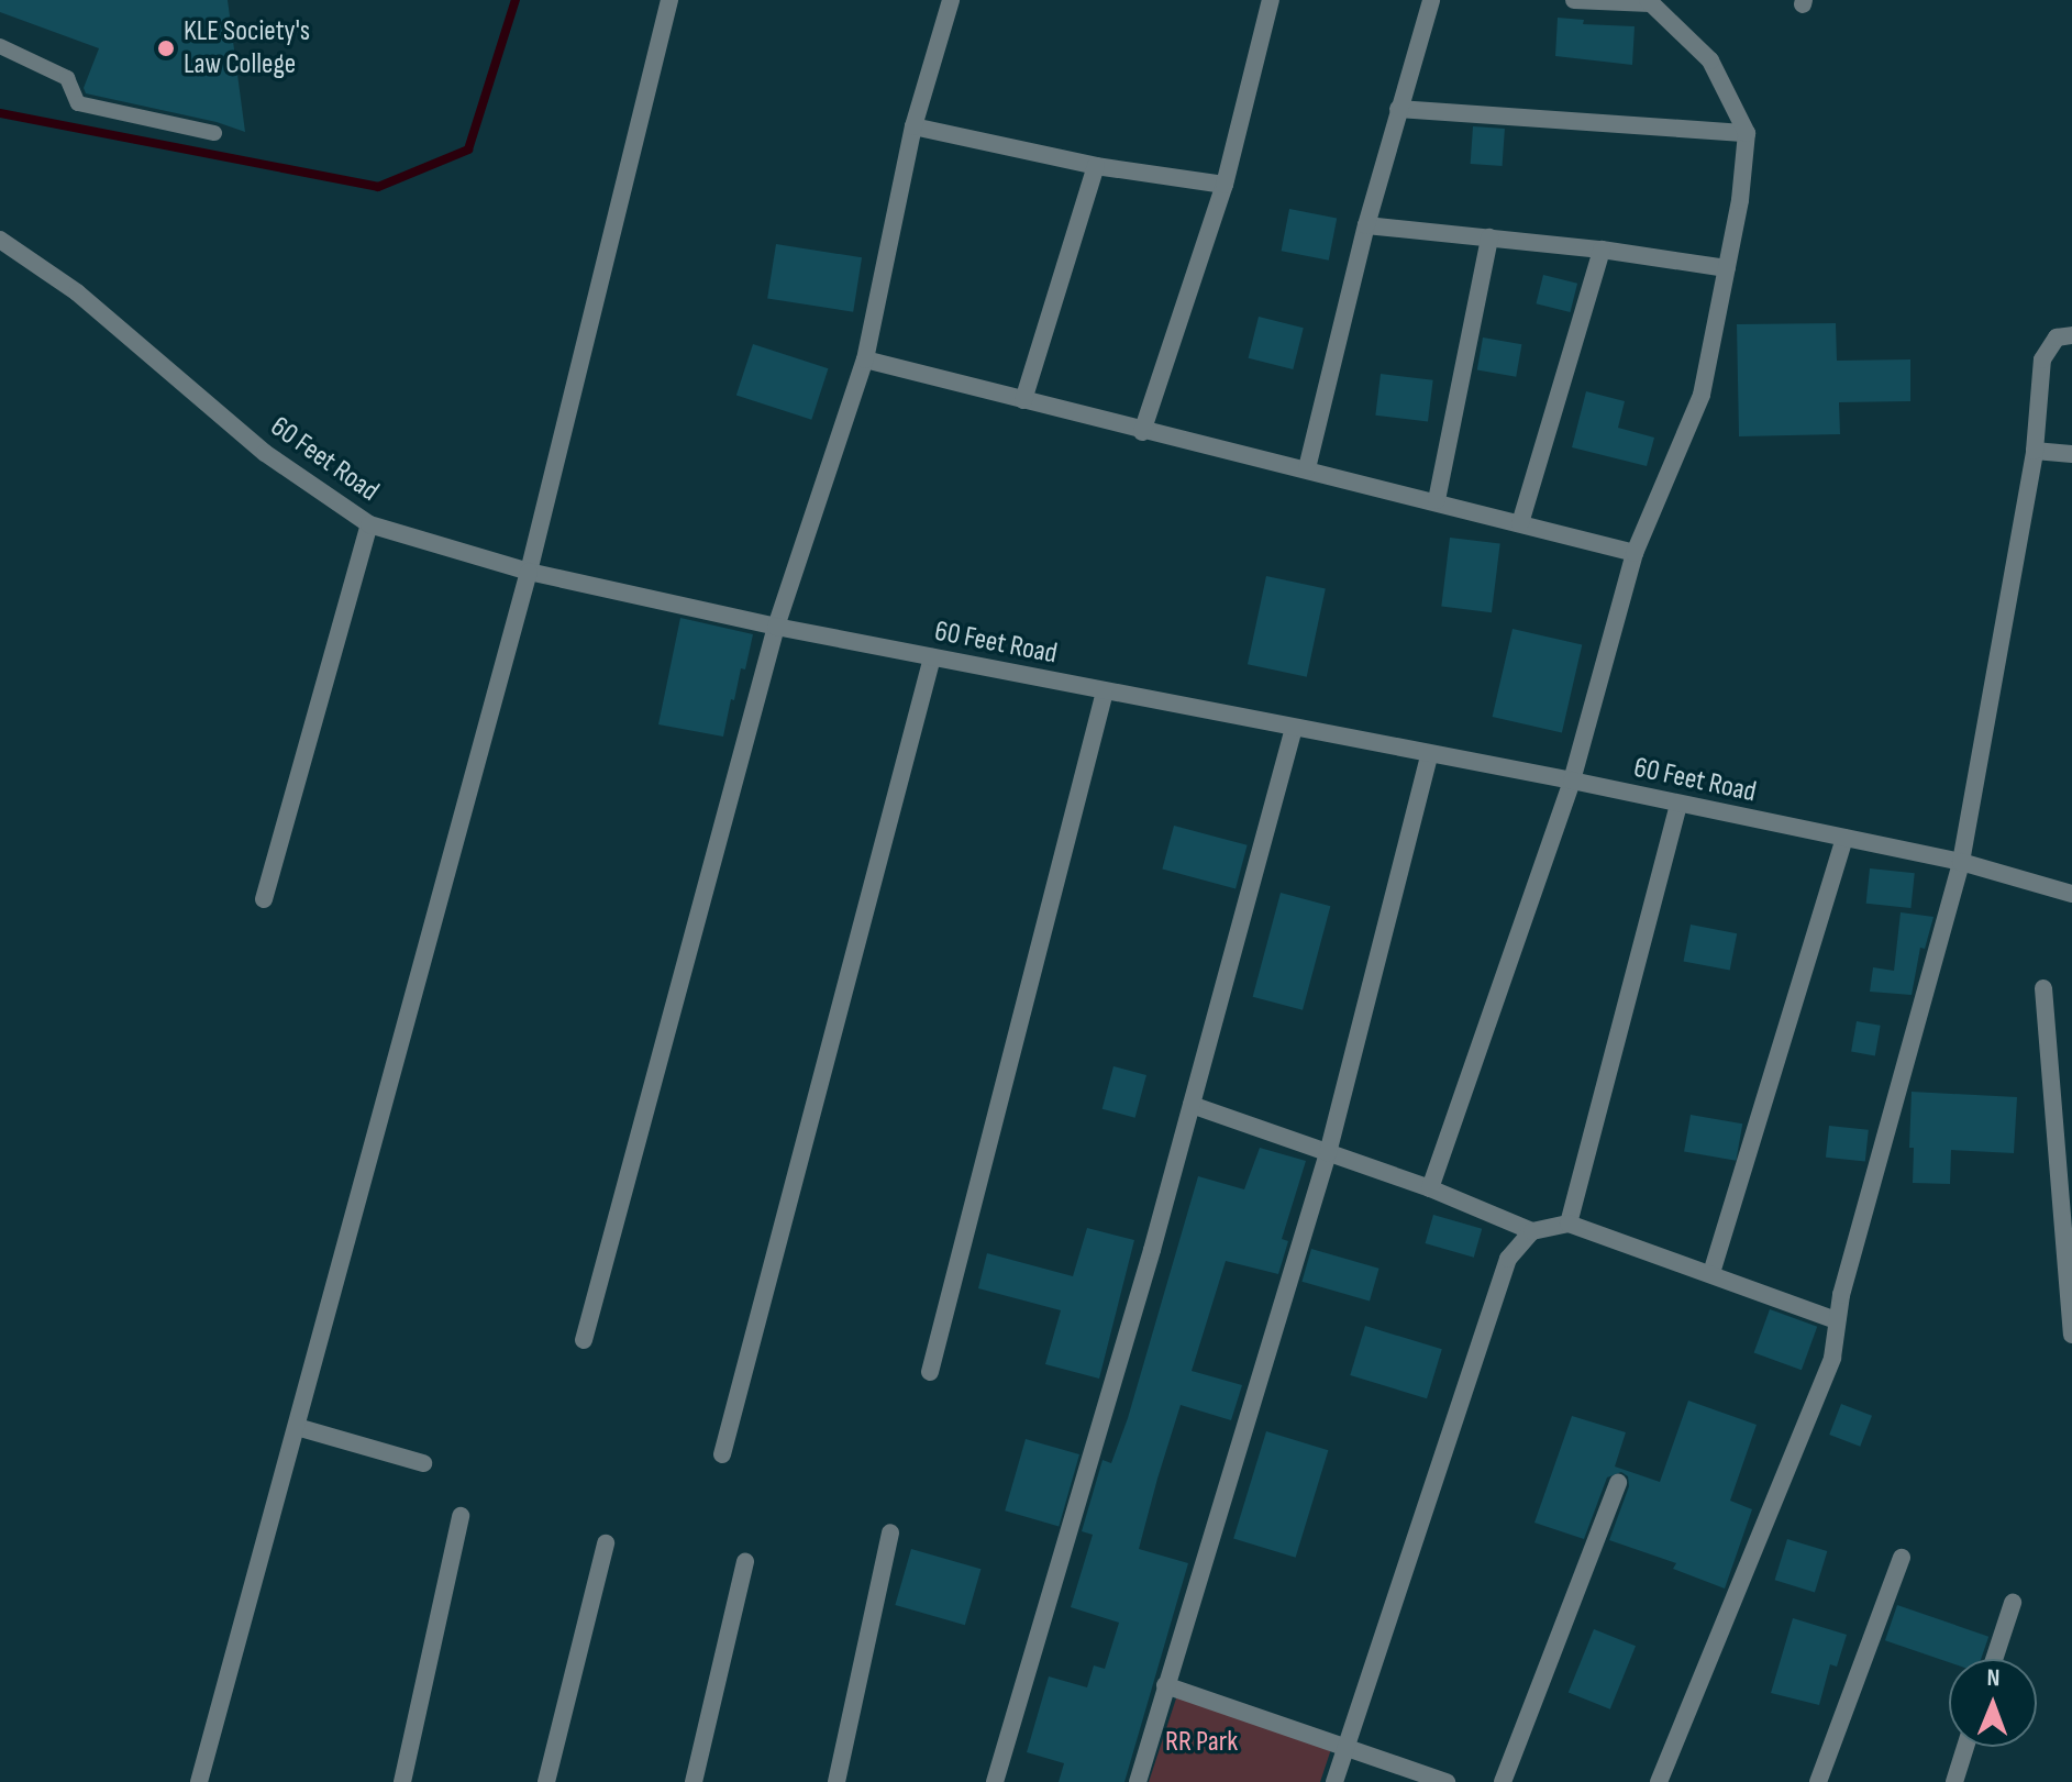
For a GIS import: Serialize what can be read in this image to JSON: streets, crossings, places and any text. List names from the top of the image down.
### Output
{
  "streets": {
    "street": ["60 Feet Road"]
  },
  "parks": ["RR Park"],
  "places": ["KLE Society's Law College"],
  "north": "top"
}
